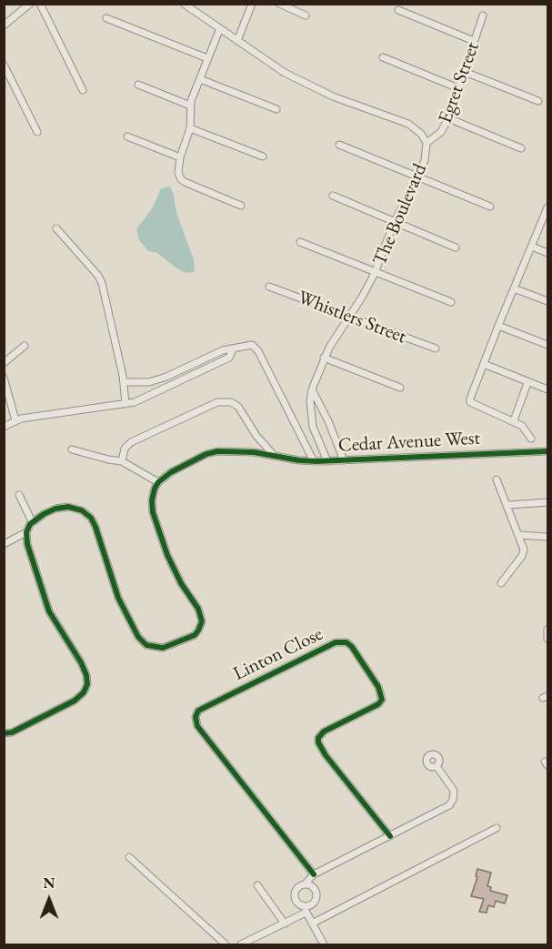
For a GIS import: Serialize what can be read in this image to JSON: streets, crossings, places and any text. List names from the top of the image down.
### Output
{
  "streets": {
    "street": [
      "Egret Street",
      "The Boulevard",
      "Whistlers Street",
      "Cedar Avenue West",
      "Linton Close"
    ]
  },
  "crossings": [
    ["Egret Street", "The Boulevard"],
    ["The Boulevard", "Whistlers Street"],
    ["The Boulevard", "Cedar Avenue West"]
  ],
  "north": "top"
}
